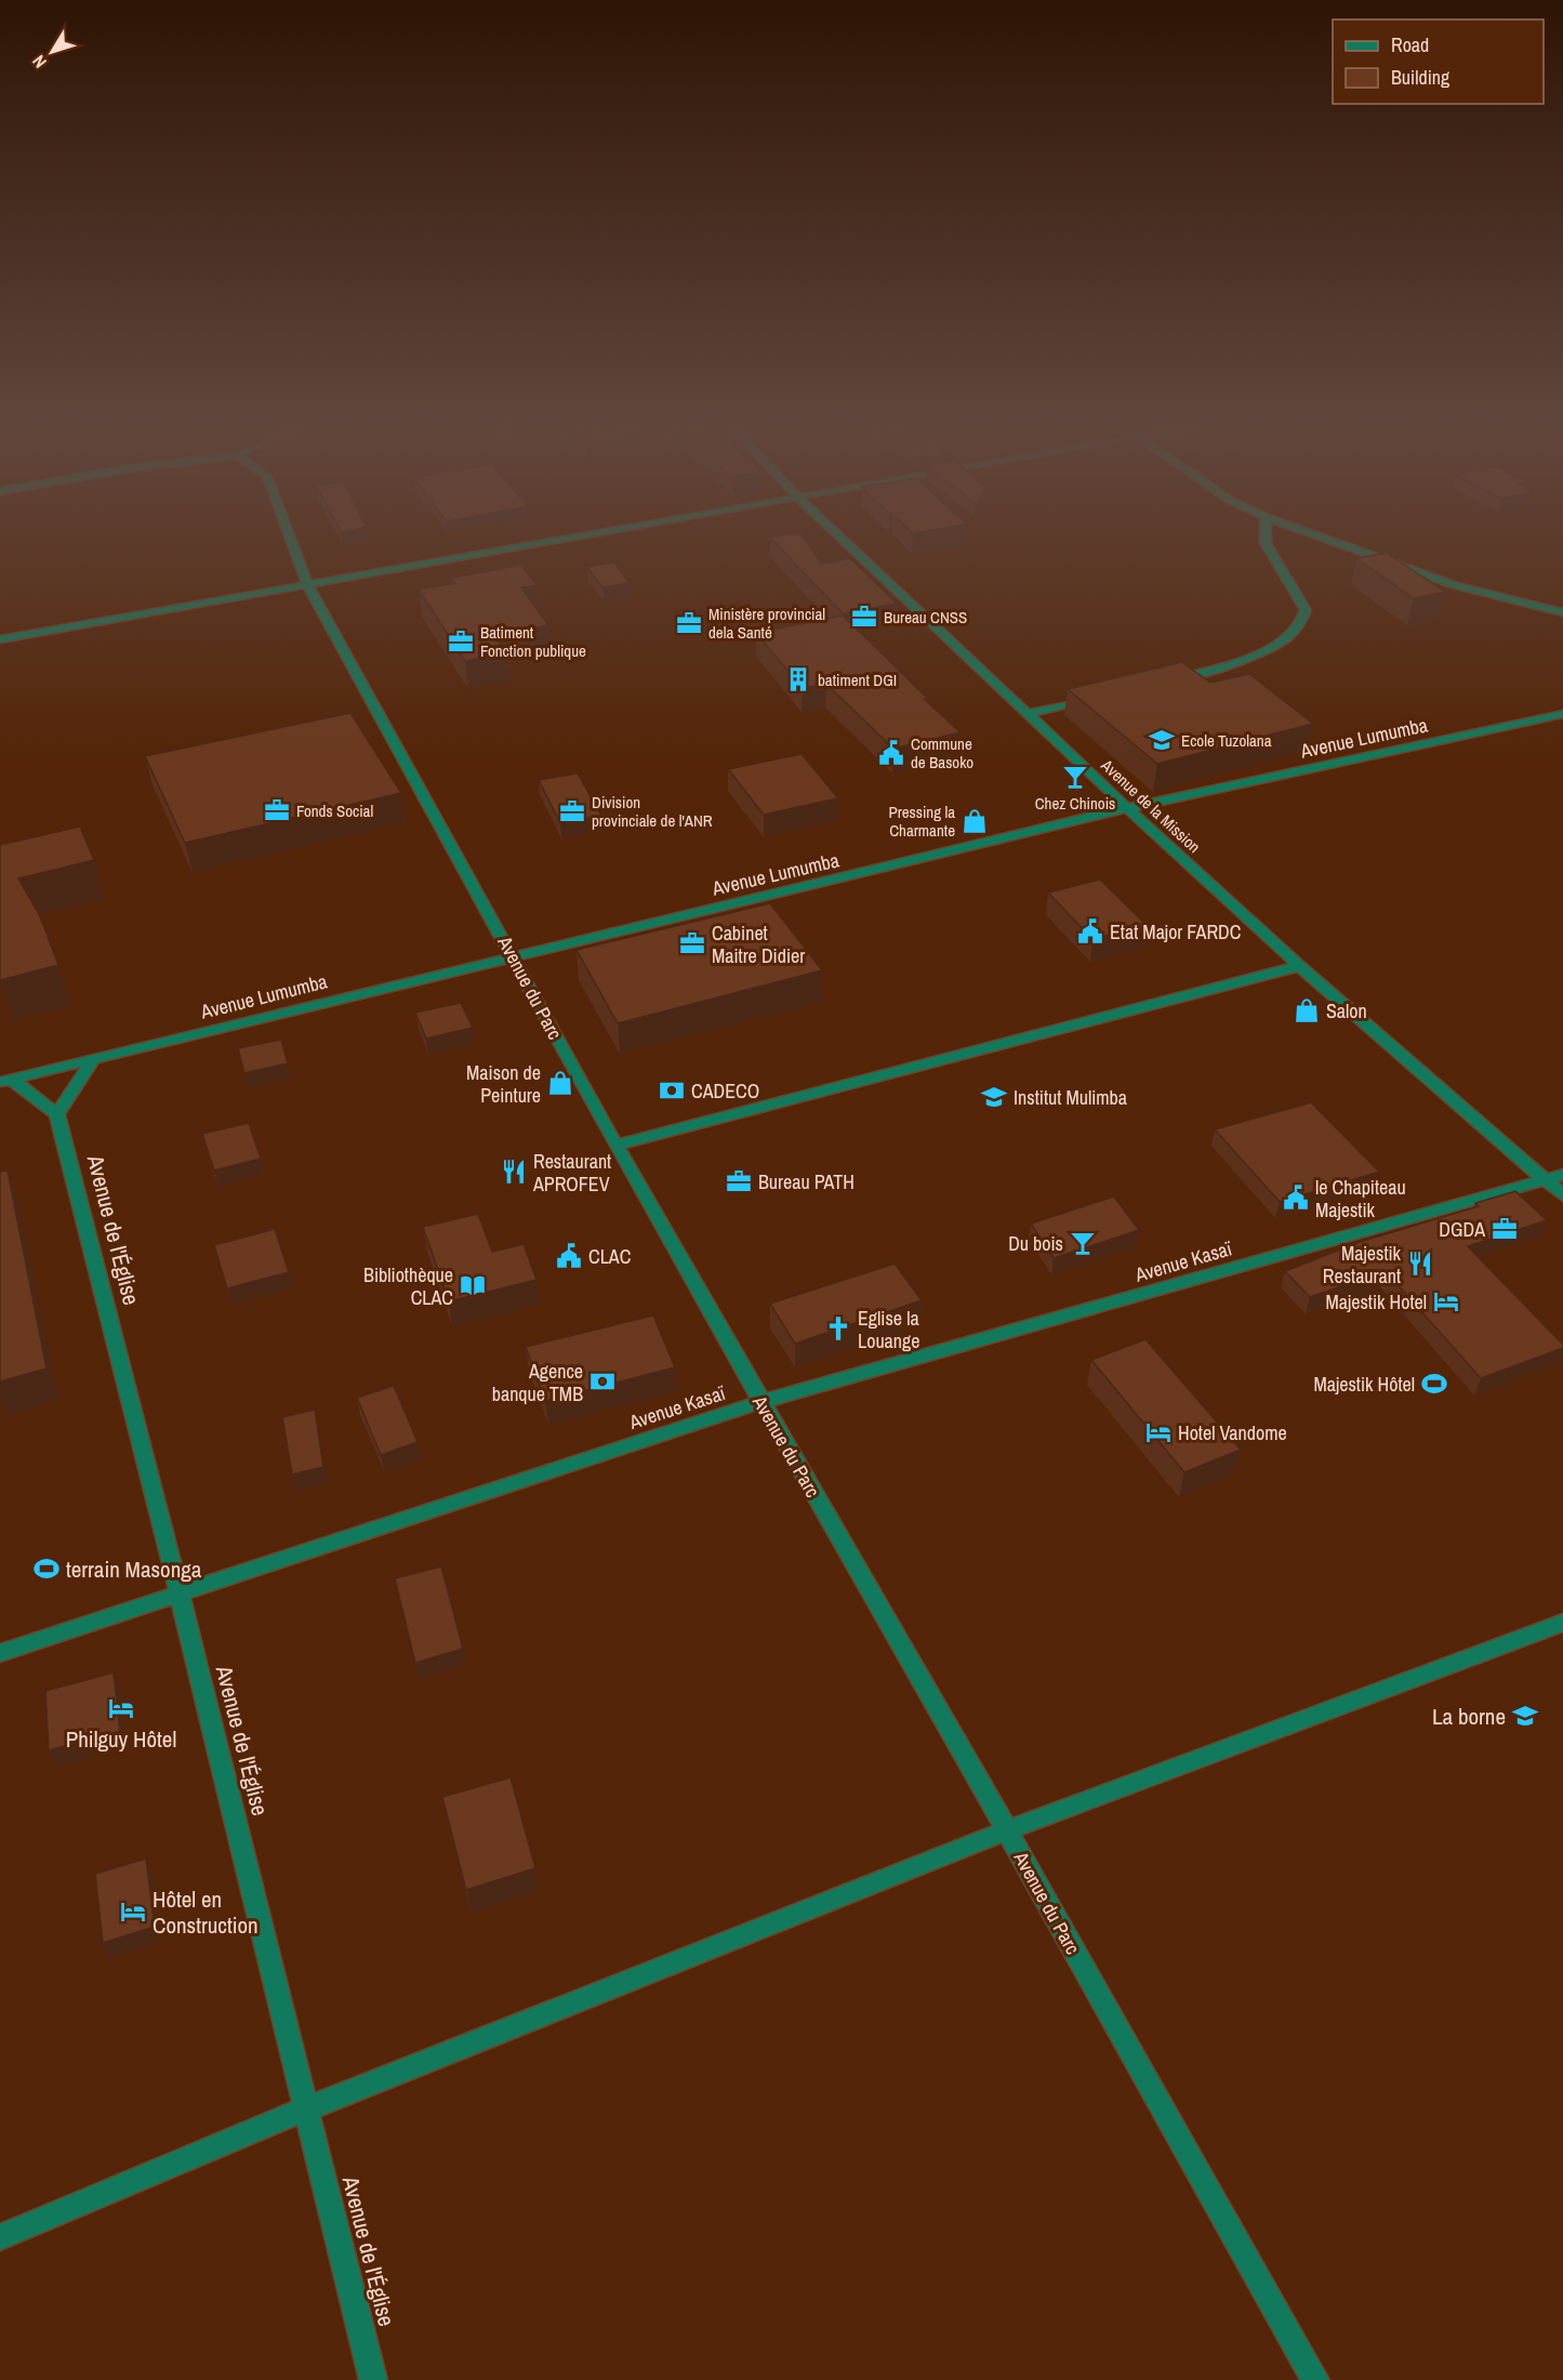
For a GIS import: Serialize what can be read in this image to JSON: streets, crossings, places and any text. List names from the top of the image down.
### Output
{
  "streets": {
    "street": [
      "Avenue Lumumba",
      "Avenue de la Mission",
      "Avenue du Parc",
      "Avenue de l'Église",
      "Avenue Kasaï"
    ]
  },
  "crossings": [
    ["Avenue Lumumba", "Avenue de la Mission"],
    ["Avenue Lumumba", "Avenue du Parc"],
    ["Avenue de la Mission", "Avenue Kasaï"],
    ["Avenue du Parc", "Avenue Kasaï"],
    ["Avenue de l'Église", "Avenue Kasaï"]
  ],
  "places": {
    "office": [
      "Bureau CNSS",
      "Ministère provincial dela Santé",
      "Batiment Fonction publique",
      "Fonds Social",
      "Division provinciale de l'ANR",
      "Cabinet Maitre Didier",
      "Bureau PATH",
      "DGDA"
    ],
    "building": ["batiment DGI"],
    "school or university": ["Ecole Tuzolana", "Institut Mulimba", "La borne"],
    "public building": [
      "Commune de Basoko",
      "Etat Major FARDC",
      "le Chapiteau Majestik",
      "CLAC"
    ],
    "bar": ["Chez Chinois", "Du bois"],
    "shop": ["Pressing la Charmante", "Salon", "Maison de Peinture"],
    "bank": ["CADECO", "Agence banque TMB"],
    "restaurant": ["Restaurant APROFEV", "Majestik Restaurant"],
    "library": ["Bibliothèque CLAC"],
    "hotel": [
      "Majestik Hotel",
      "Hotel Vandome",
      "Philguy Hôtel",
      "Hôtel en Construction"
    ],
    "church": ["Eglise la Louange"],
    "sports": ["Majestik Hôtel", "terrain Masonga"]
  },
  "legend": ["Road", "Building"],
  "north": "bottom left"
}
